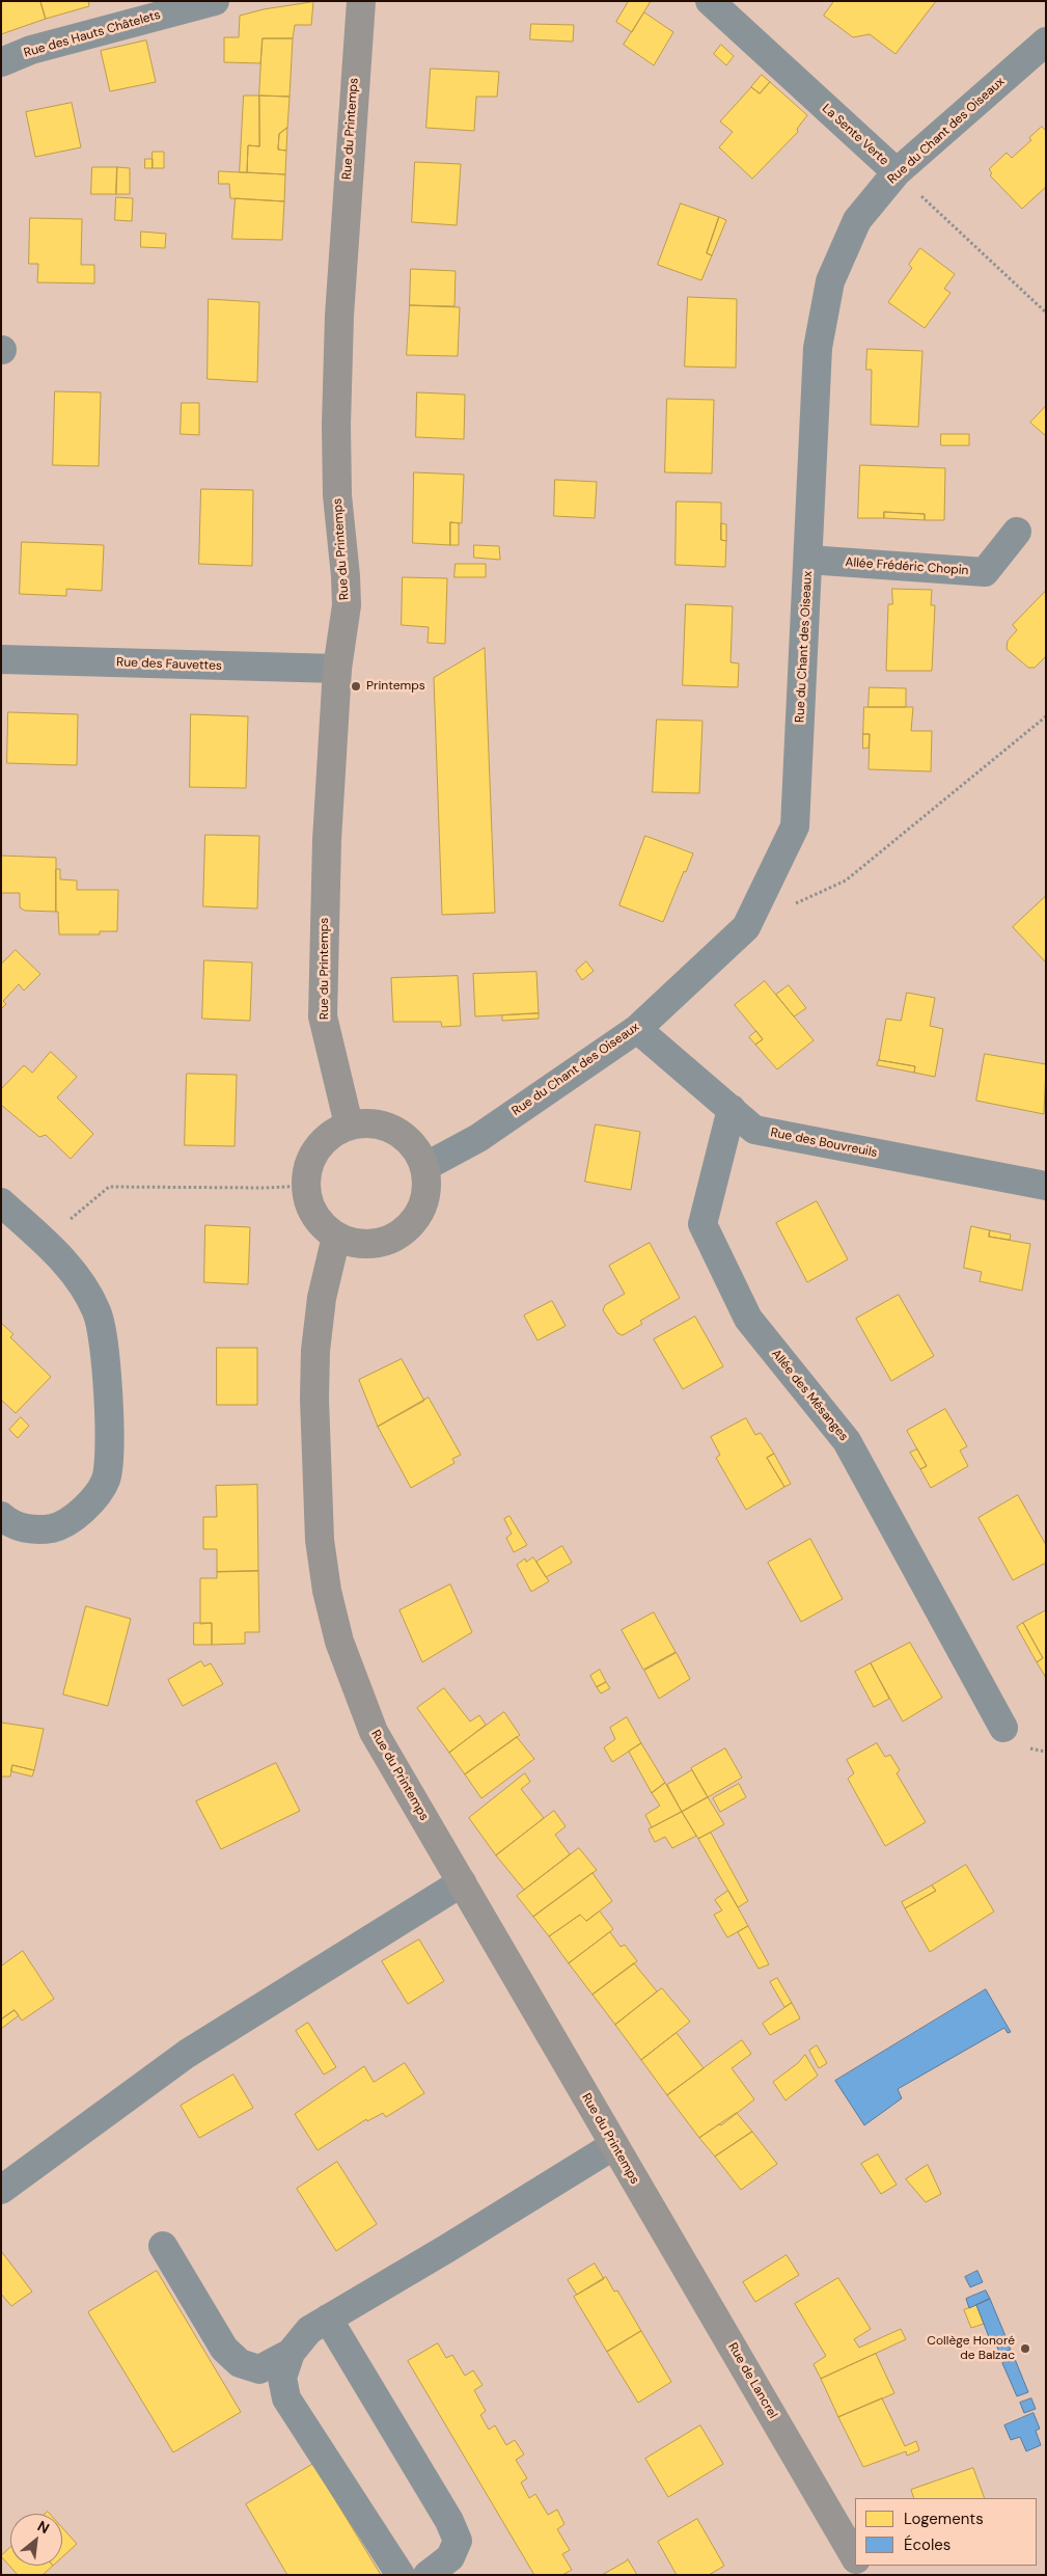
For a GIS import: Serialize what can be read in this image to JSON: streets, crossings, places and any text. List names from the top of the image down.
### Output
{
  "streets": {
    "main road": ["Rue du Printemps", "Rue de Lancrel"],
    "street": [
      "Rue des Hauts Châtelets",
      "Rue du Chant des Oiseaux",
      "La Sente Verte",
      "Allée Frédéric Chopin",
      "Rue des Fauvettes",
      "Rue des Bouvreuils",
      "Allée des Mésanges"
    ]
  },
  "crossings": [
    ["Rue du Printemps", "Rue du Chant des Oiseaux"],
    ["Rue du Printemps", "Rue des Fauvettes"],
    ["Rue du Printemps", "Rue de Lancrel"],
    ["Rue du Chant des Oiseaux", "La Sente Verte"],
    ["Rue du Chant des Oiseaux", "Allée Frédéric Chopin"],
    ["Rue du Chant des Oiseaux", "Rue des Bouvreuils"],
    ["Rue des Bouvreuils", "Allée des Mésanges"]
  ],
  "places": ["Printemps", "Collège Honoré de Balzac"],
  "legend": ["Logements", "Écoles"],
  "north": "top right"
}
